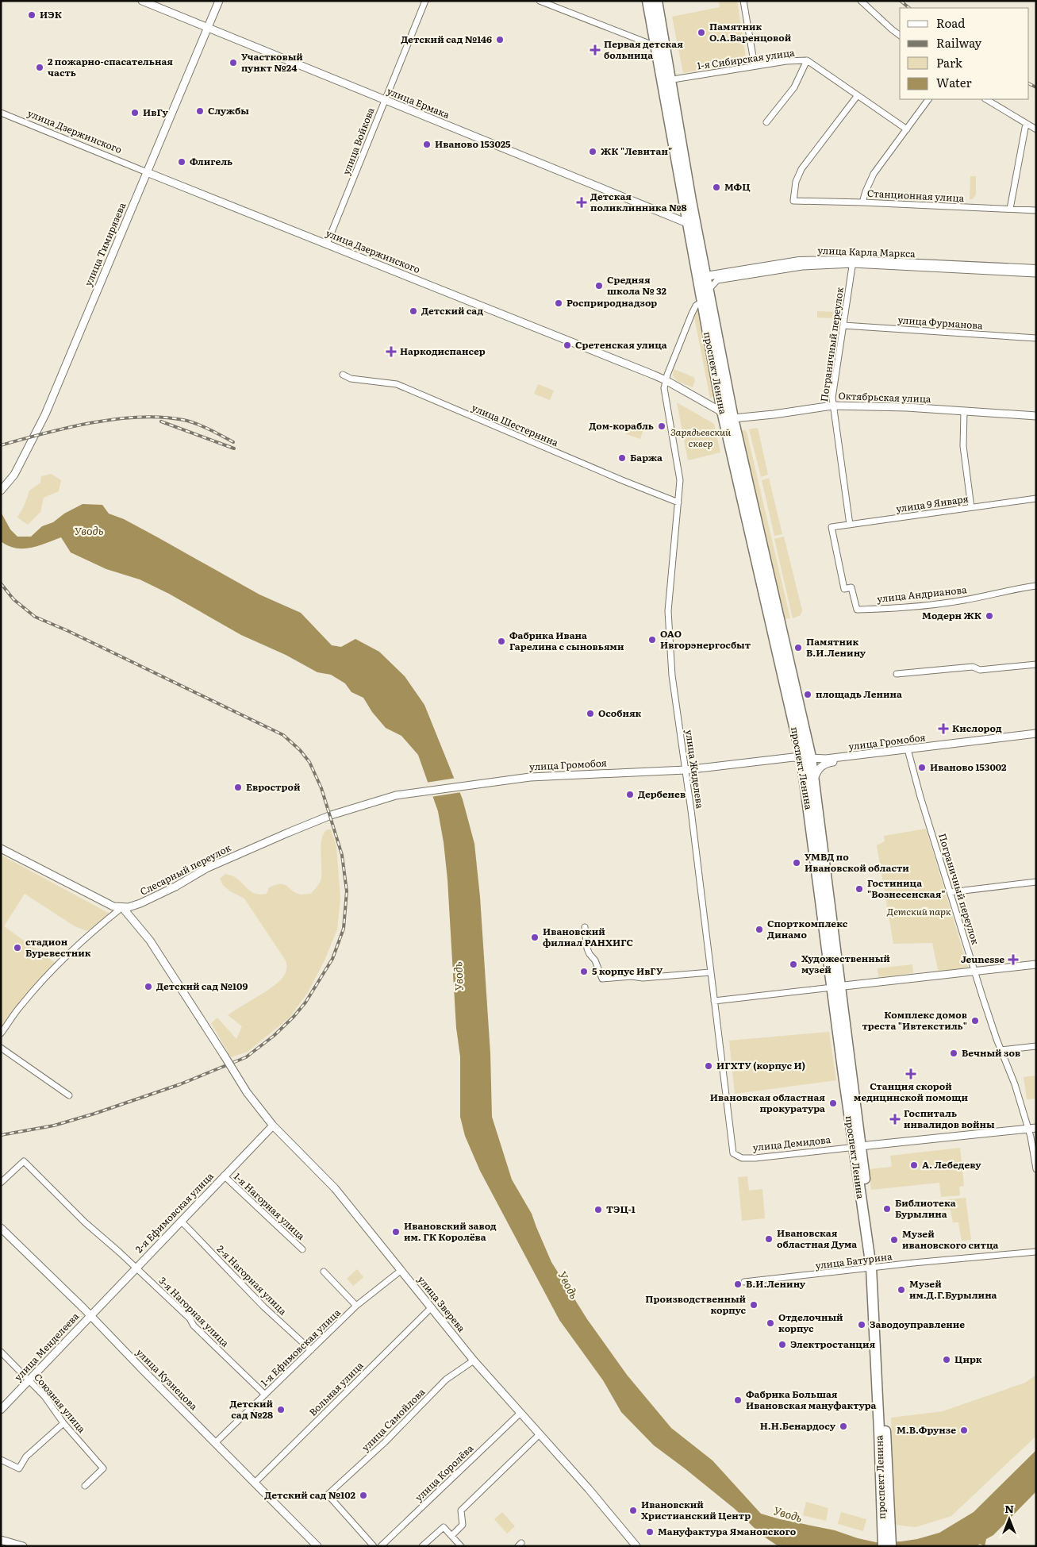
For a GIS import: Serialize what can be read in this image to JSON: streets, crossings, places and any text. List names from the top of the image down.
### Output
{
  "streets": {
    "highway": ["проспект Ленина"],
    "main road": [
      "улица Ермака",
      "улица Дзержинского",
      "улица Тимирязева",
      "улица Карла Маркса",
      "Октябрьская улица",
      "улица Громобоя",
      "Слесарный переулок",
      "улица Демидова",
      "2-я Ефимовская улица",
      "улица Зверева",
      "улица Менделеева",
      "улица Кузнецова"
    ],
    "street": [
      "1-я Сибирская улица",
      "улица Войкова",
      "Станционная улица",
      "улица Фурманова",
      "Пограничный переулок",
      "улица Шестернина",
      "улица 9 Января",
      "улица Андрианова",
      "улица Жиделева",
      "1-я Нагорная улица",
      "улица Батурина",
      "2-я Нагорная улица",
      "3-я Нагорная улица",
      "1-я Ефимовская улица",
      "Вольная улица",
      "Союзная улица",
      "улица Самойлова",
      "улица Королёва"
    ]
  },
  "crossings": [
    ["1-я Сибирская улица", "Станционная улица"],
    ["1-я Сибирская улица", "проспект Ленина"],
    ["улица Ермака", "улица Войкова"],
    ["улица Ермака", "улица Тимирязева"],
    ["улица Ермака", "проспект Ленина"],
    ["улица Дзержинского", "улица Войкова"],
    ["улица Дзержинского", "улица Тимирязева"],
    ["улица Дзержинского", "проспект Ленина"],
    ["улица Дзержинского", "Октябрьская улица"],
    ["улица Дзержинского", "улица Жиделева"],
    ["улица Карла Маркса", "Пограничный переулок"],
    ["улица Карла Маркса", "проспект Ленина"],
    ["улица Фурманова", "Пограничный переулок"],
    ["Пограничный переулок", "Октябрьская улица"],
    ["Пограничный переулок", "улица 9 Января"],
    ["Пограничный переулок", "улица Громобоя"],
    ["Пограничный переулок", "улица Демидова"],
    ["проспект Ленина", "Октябрьская улица"],
    ["проспект Ленина", "улица Громобоя"],
    ["проспект Ленина", "улица Демидова"],
    ["проспект Ленина", "улица Батурина"],
    ["улица Шестернина", "улица Жиделева"],
    ["улица 9 Января", "улица Андрианова"],
    ["улица Громобоя", "улица Жиделева"],
    ["улица Громобоя", "Слесарный переулок"],
    ["улица Жиделева", "улица Демидова"],
    ["Слесарный переулок", "улица Зверева"],
    ["1-я Нагорная улица", "2-я Ефимовская улица"],
    ["2-я Ефимовская улица", "2-я Нагорная улица"],
    ["2-я Ефимовская улица", "улица Зверева"],
    ["2-я Ефимовская улица", "3-я Нагорная улица"],
    ["2-я Ефимовская улица", "улица Менделеева"],
    ["2-я Ефимовская улица", "улица Кузнецова"],
    ["2-я Нагорная улица", "1-я Ефимовская улица"],
    ["улица Зверева", "1-я Ефимовская улица"],
    ["улица Зверева", "Вольная улица"],
    ["улица Зверева", "улица Самойлова"],
    ["улица Зверева", "улица Королёва"],
    ["3-я Нагорная улица", "1-я Ефимовская улица"],
    ["улица Менделеева", "улица Кузнецова"],
    ["улица Менделеева", "Союзная улица"],
    ["1-я Ефимовская улица", "улица Кузнецова"],
    ["улица Кузнецова", "Вольная улица"]
  ],
  "water": ["Уводь"],
  "parks": ["Зарядьевский сквер", "Детский парк"],
  "places": {
    "other": [
      "ИЭК",
      "Памятник О.А.Варенцовой",
      "Детский сад №146",
      "Участковый пункт №24",
      "2 пожарно-спасательная часть",
      "Службы",
      "ИвГу",
      "Иваново 153025",
      "ЖК \"Левитан\"",
      "Флигель",
      "МФЦ",
      "Средняя школа № 32",
      "Росприроднадзор",
      "Детский сад",
      "Сретенская улица",
      "Дом-корабль",
      "Баржа",
      "Модерн ЖК",
      "ОАО Ивгорэнергосбыт",
      "Фабрика Ивана Гарелина с сыновьями",
      "Памятник В.И.Ленину",
      "площадь Ленина",
      "Особняк",
      "Иваново 153002",
      "Еврострой",
      "Дербенев",
      "УМВД по Ивановской области",
      "Гостиница \"Вознесенская\"",
      "Спорткомплекс Динамо",
      "Ивановский филиал РАНХИГС",
      "стадион Буревестник",
      "Художественный музей",
      "5 корпус ИвГУ",
      "Детский сад №109",
      "Комплекс домов треста \"Ивтекстиль\"",
      "Вечный зов",
      "ИГХТУ (корпус И)",
      "Ивановская областная прокуратура",
      "А. Лебедеву",
      "Библиотека Бурылина",
      "ТЭЦ-1",
      "Ивановский завод им. ГК Королёва",
      "Ивановская областная Дума",
      "Музей ивановского ситца",
      "В.И.Ленину",
      "Музей им.Д.Г.Бурылина",
      "Производственный корпус",
      "Отделочный корпус",
      "Заводоуправление",
      "Электростанция",
      "Цирк",
      "Фабрика Большая Ивановская мануфактура",
      "Детский сад №28",
      "Н.Н.Бенардосу",
      "М.В.Фрунзе",
      "Детский сад №102",
      "Ивановский Христианский Центр",
      "Мануфактура Ямановского"
    ],
    "health": [
      "Первая детская больница",
      "Детская поликлинника №8",
      "Наркодиспансер",
      "Кислород",
      "Jeunesse",
      "Станция скорой медицинской помощи",
      "Госпиталь инвалидов войны"
    ]
  },
  "legend": [
    "Road",
    "Railway",
    "Park",
    "Water"
  ],
  "north": "top"
}
